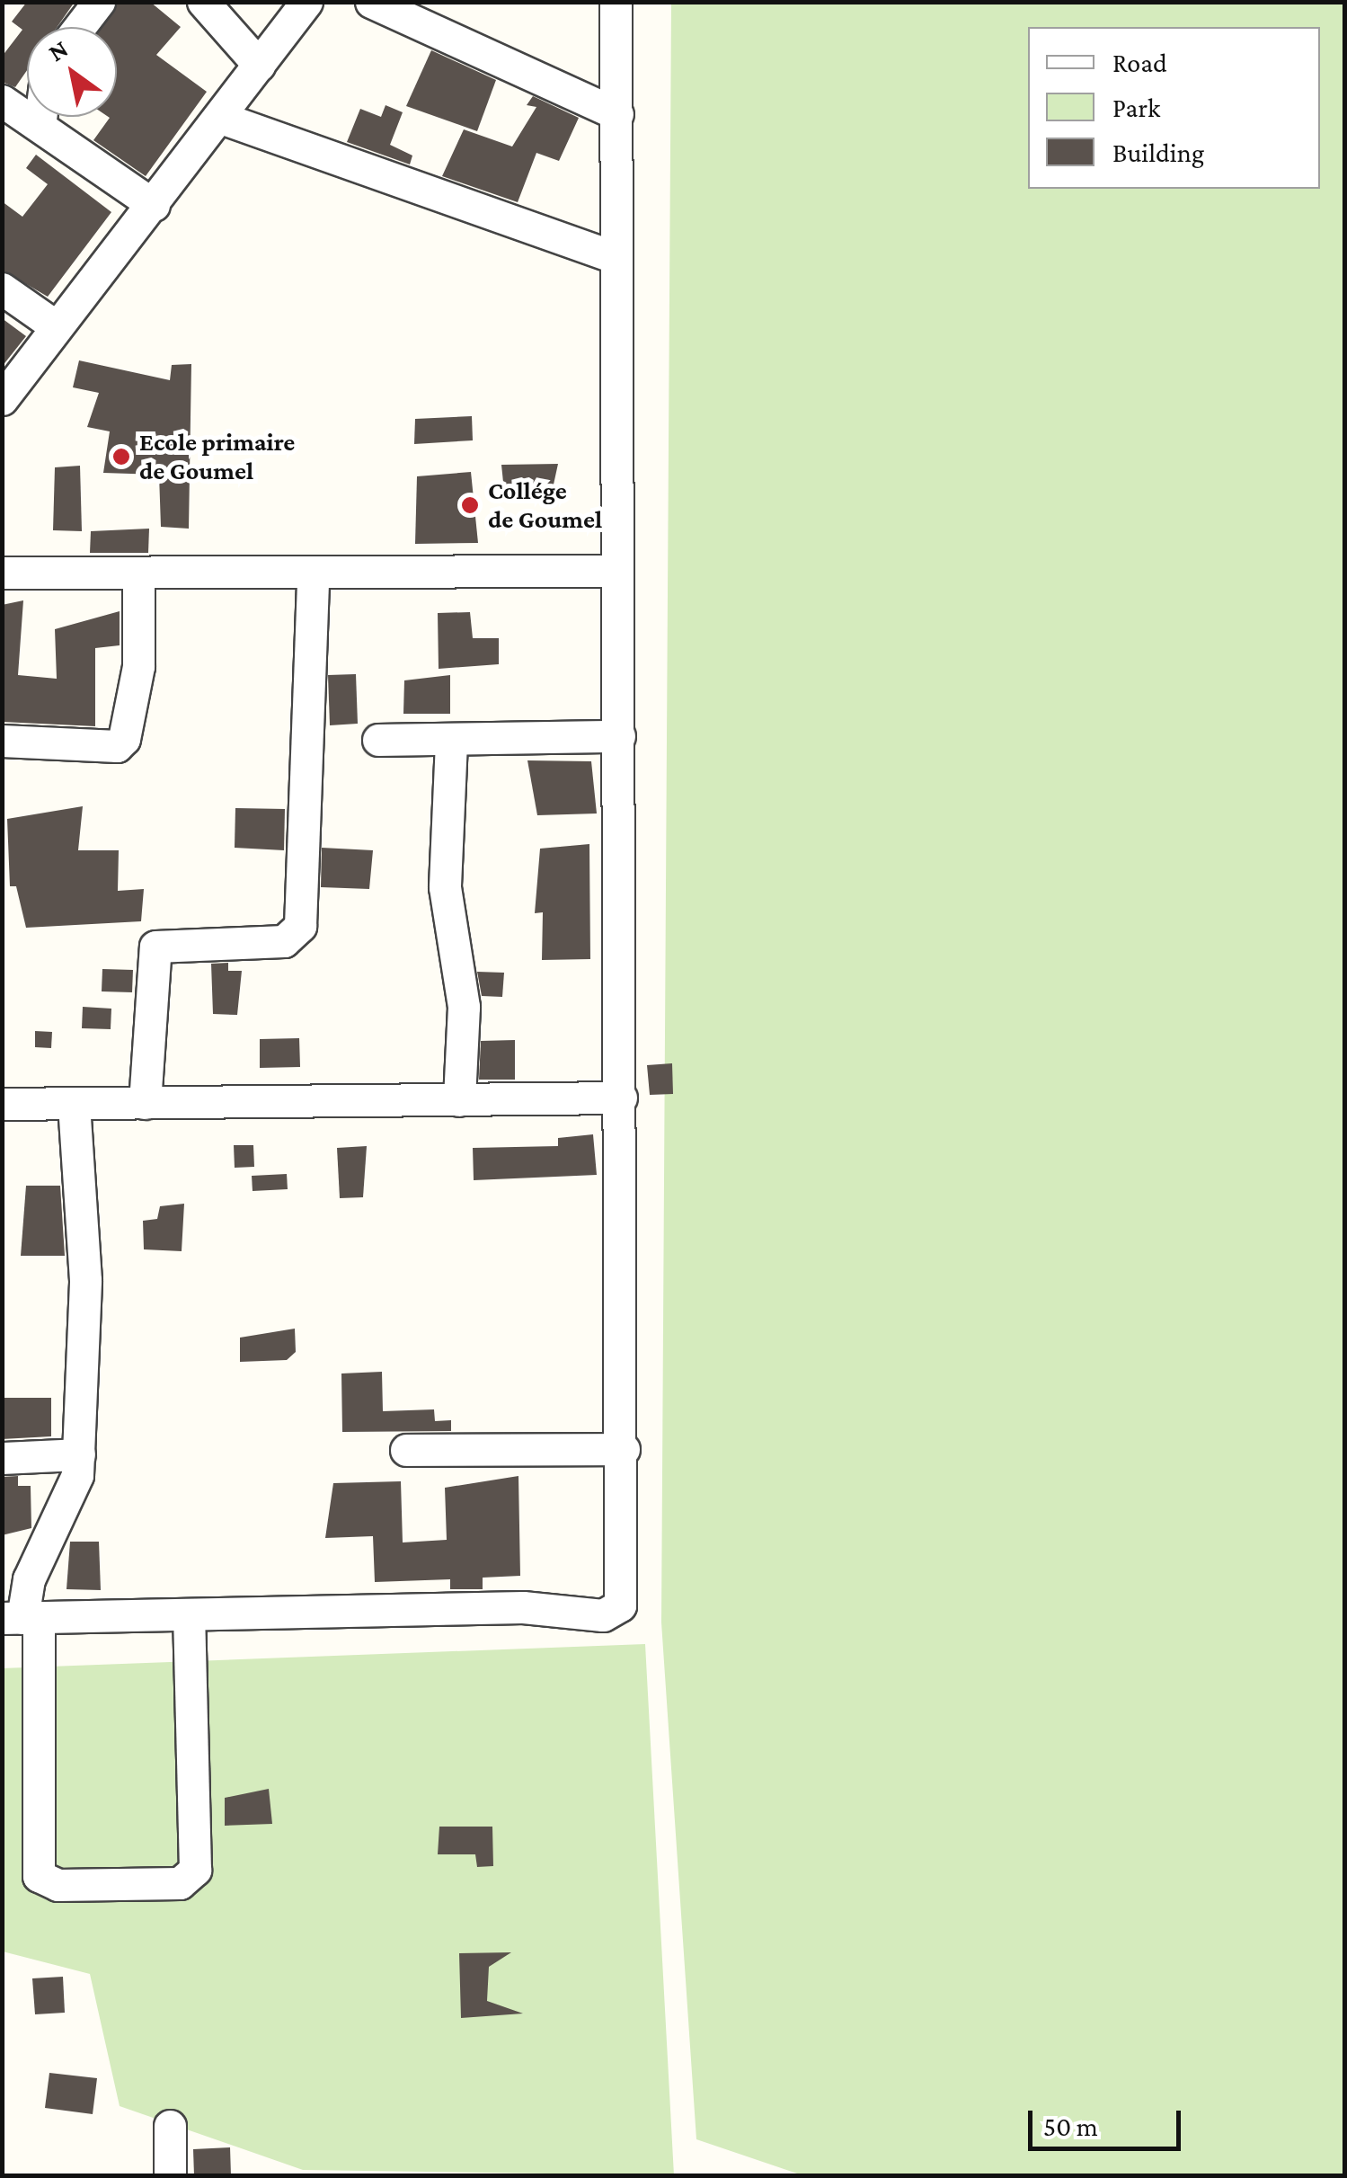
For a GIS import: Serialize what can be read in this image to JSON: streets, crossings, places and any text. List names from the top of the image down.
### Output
{
  "places": ["Ecole primaire de Goumel", "Collége de Goumel"],
  "legend": ["Road", "Park", "Building"],
  "scale_bar": "50 m",
  "north": "top left"
}
